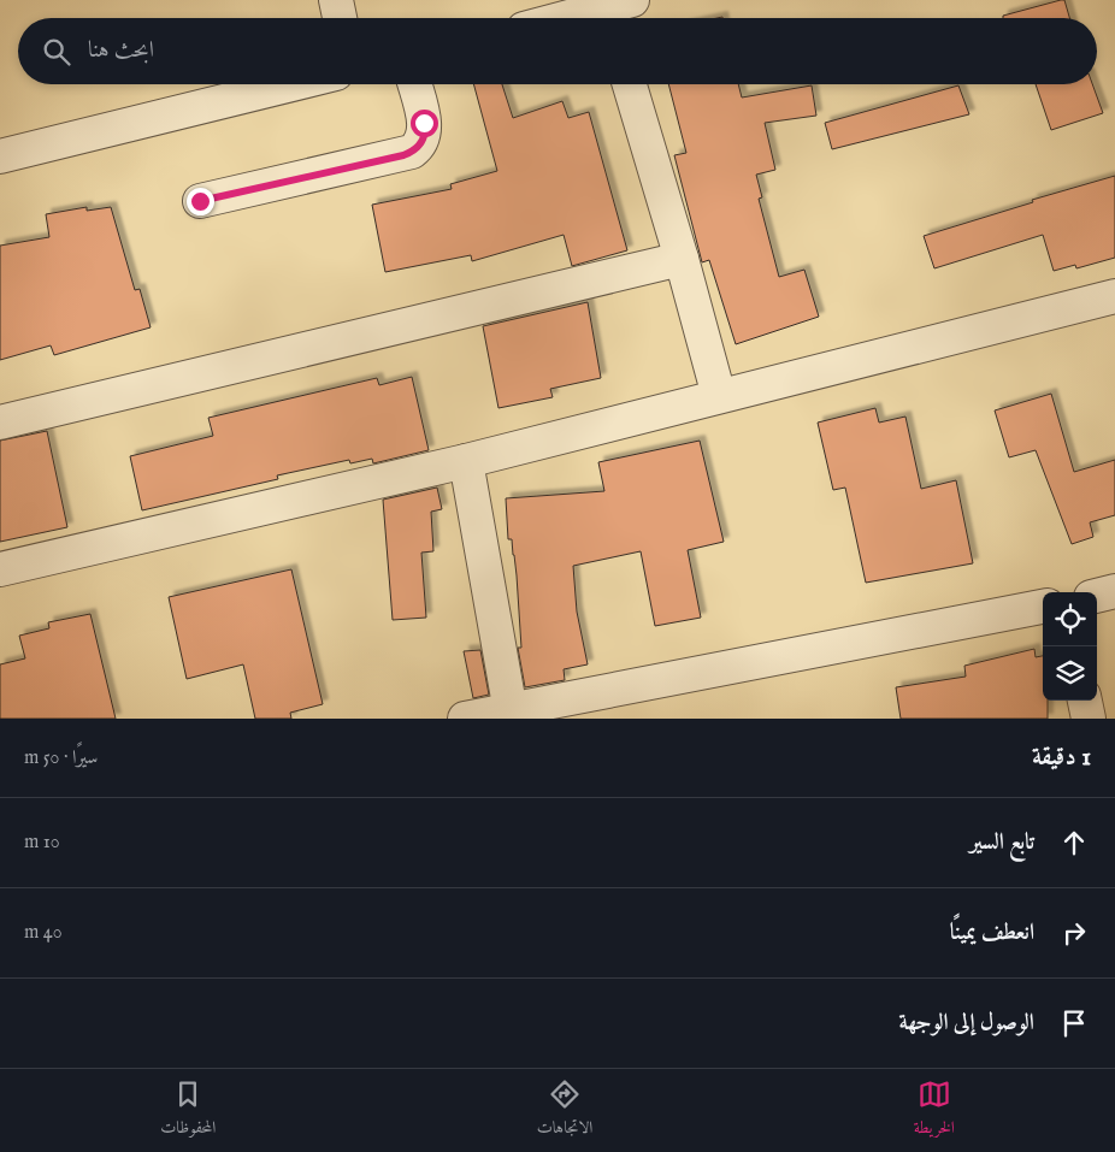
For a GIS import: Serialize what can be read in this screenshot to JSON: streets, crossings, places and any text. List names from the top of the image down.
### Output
{
  "page": {
    "search": "ابحث هنا",
    "heading": ["1 دقيقة", "سيرًا · 50 m"],
    "list": [
      ["تابع السير", "10 m"],
      ["انعطف يمينًا", "40 m"],
      "الوصول إلى الوجهة"
    ],
    "nav": ["الخريطة", "الاتجاهات", "المحفوظات"]
  }
}
